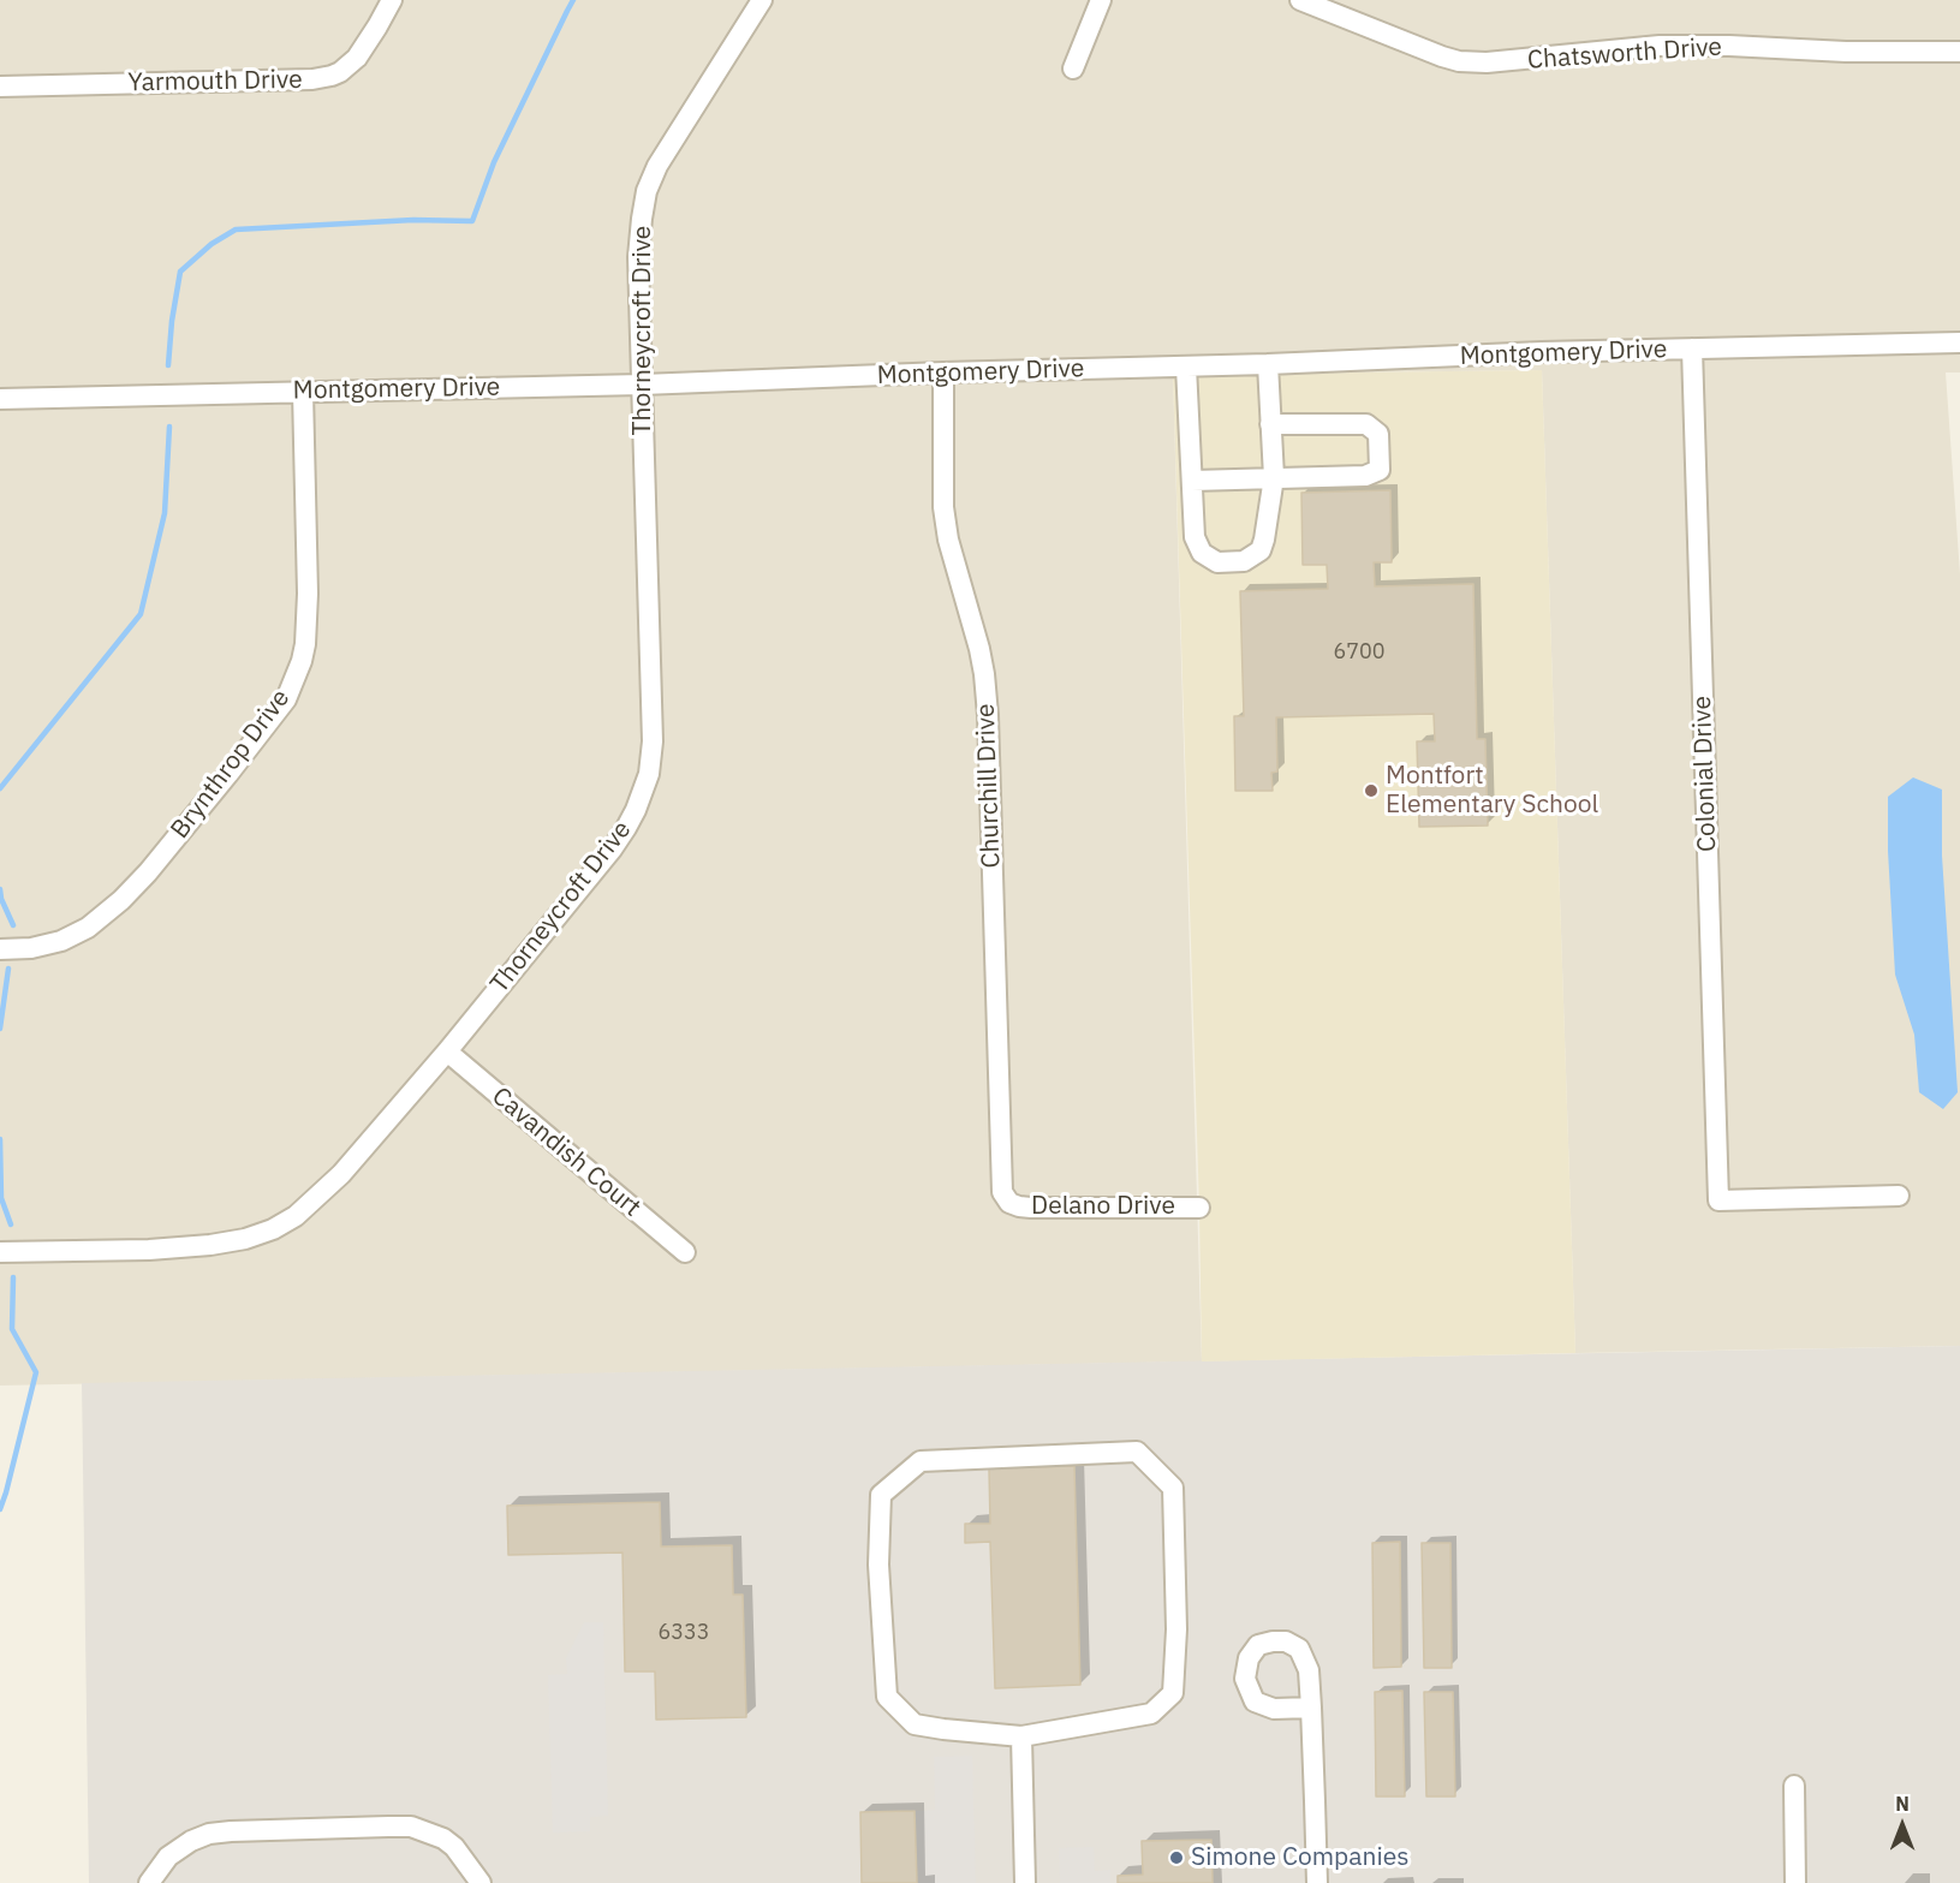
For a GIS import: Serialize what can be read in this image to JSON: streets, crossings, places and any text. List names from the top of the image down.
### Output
{
  "streets": {
    "street": [
      "Chatsworth Drive",
      "Yarmouth Drive",
      "Thorneycroft Drive",
      "Montgomery Drive",
      "Brynthrop Drive",
      "Colonial Drive",
      "Churchill Drive",
      "Cavandish Court",
      "Delano Drive"
    ]
  },
  "crossings": [
    ["Thorneycroft Drive", "Montgomery Drive"],
    ["Thorneycroft Drive", "Cavandish Court"],
    ["Montgomery Drive", "Brynthrop Drive"],
    ["Montgomery Drive", "Colonial Drive"],
    ["Montgomery Drive", "Churchill Drive"],
    ["Churchill Drive", "Delano Drive"]
  ],
  "places": ["Montfort Elementary School", "Simone Companies"],
  "house_numbers": ["6700", "6333"],
  "north": "top"
}
